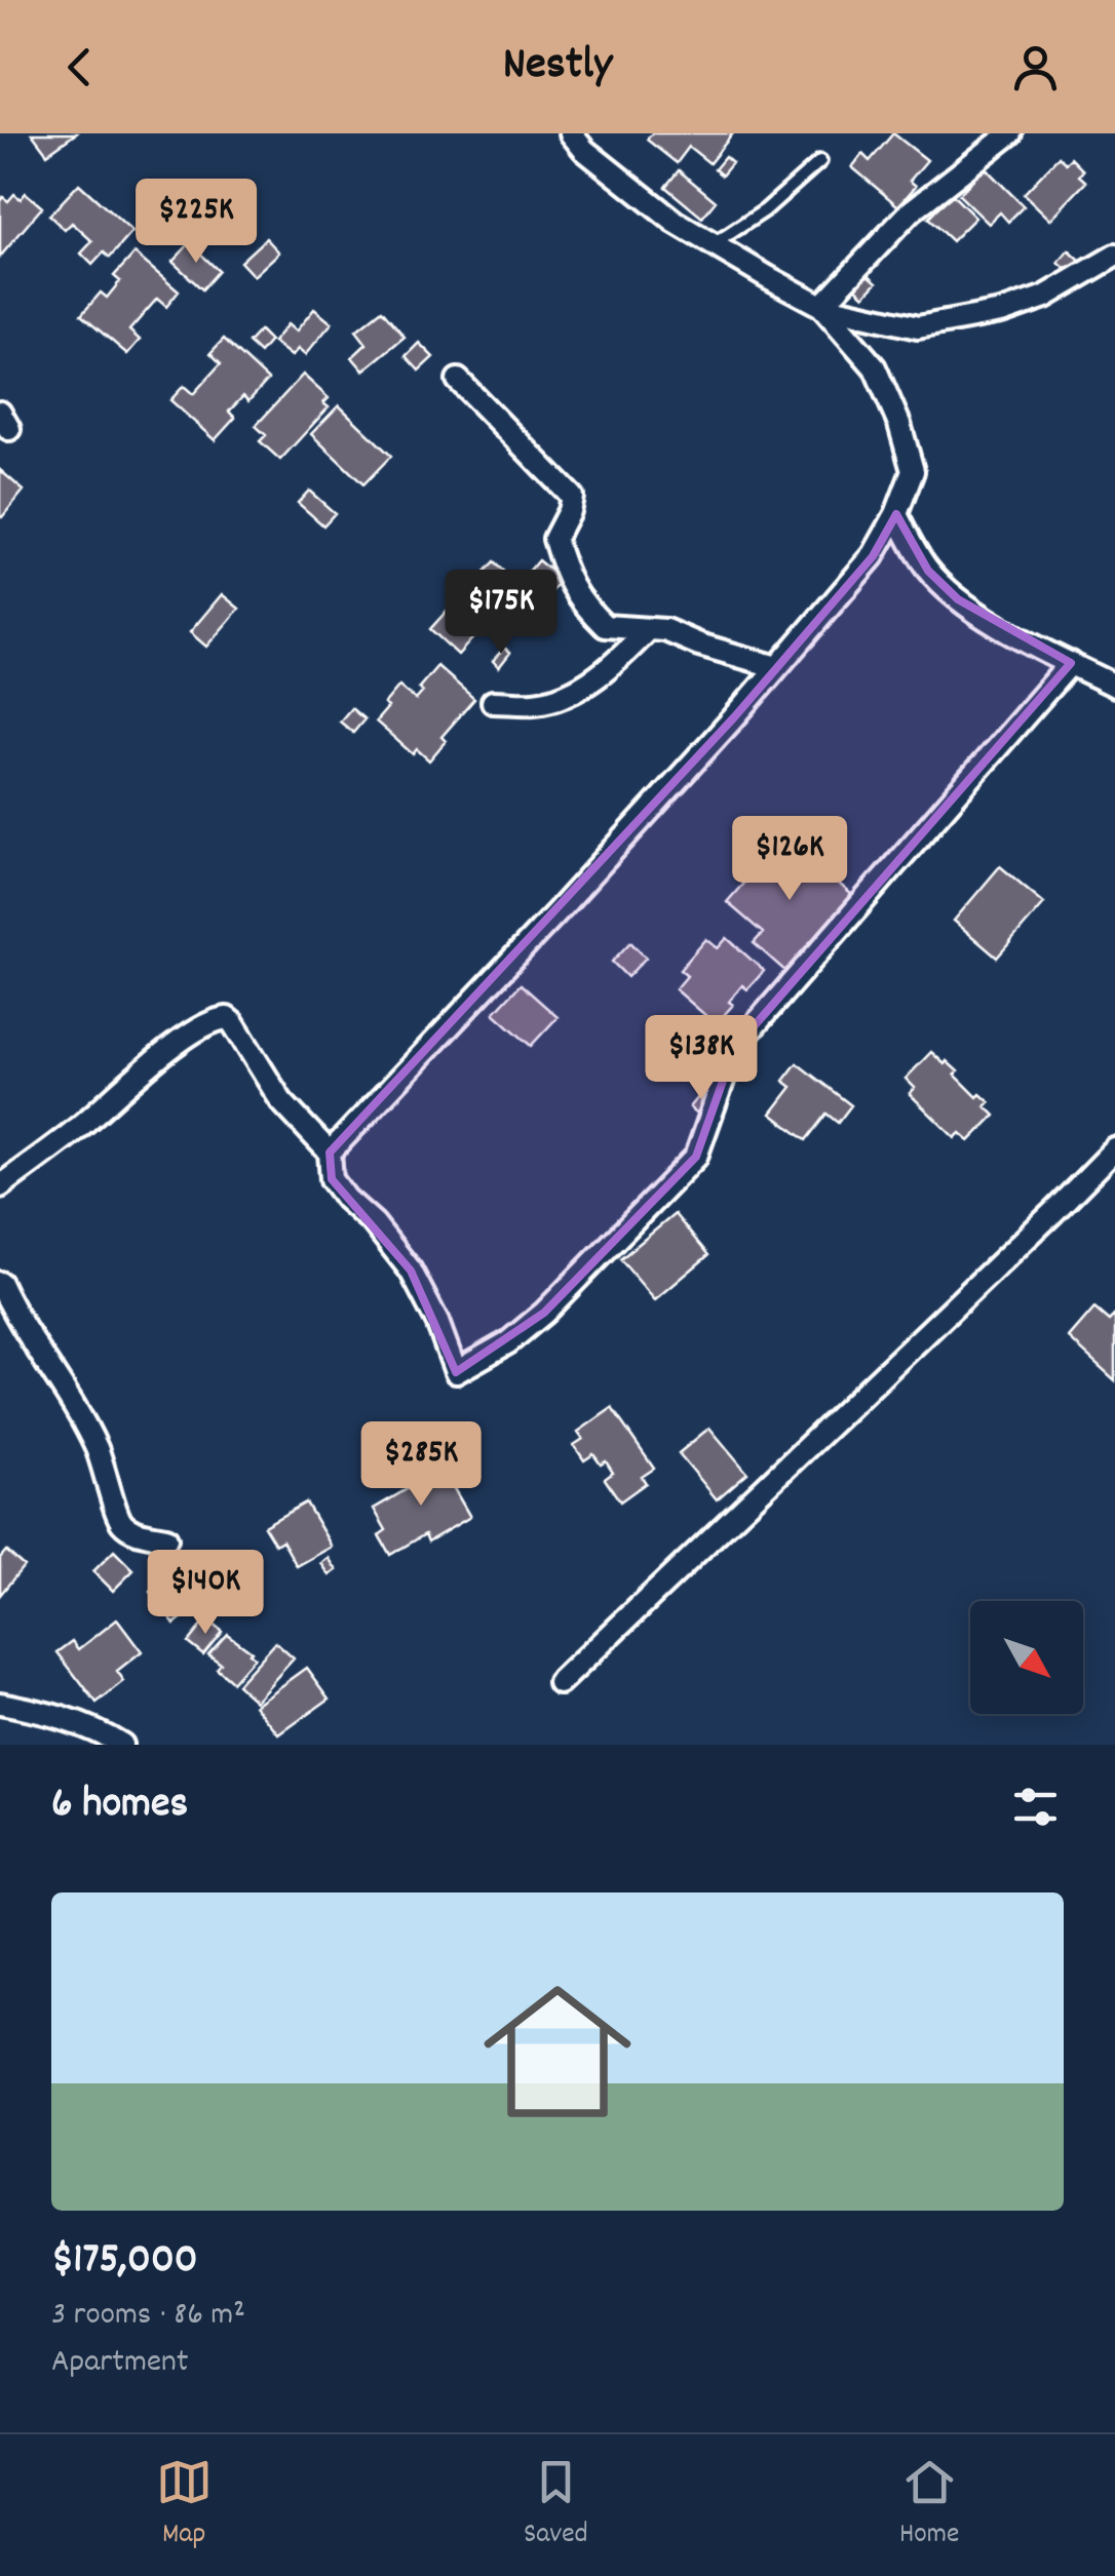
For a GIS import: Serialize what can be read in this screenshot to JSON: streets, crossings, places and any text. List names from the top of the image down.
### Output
{
  "north": "bottom right",
  "page": {
    "header": "Nestly",
    "price": [
      "$225K",
      "$175K",
      "$126K",
      "$138K",
      "$285K",
      "$140K"
    ],
    "heading": "6 homes",
    "list": [
      {
        "name": "$175,000",
        "note": "3 rooms · 86 m² · Apartment"
      }
    ],
    "tabs": ["Map", "Saved", "Home"]
  }
}
